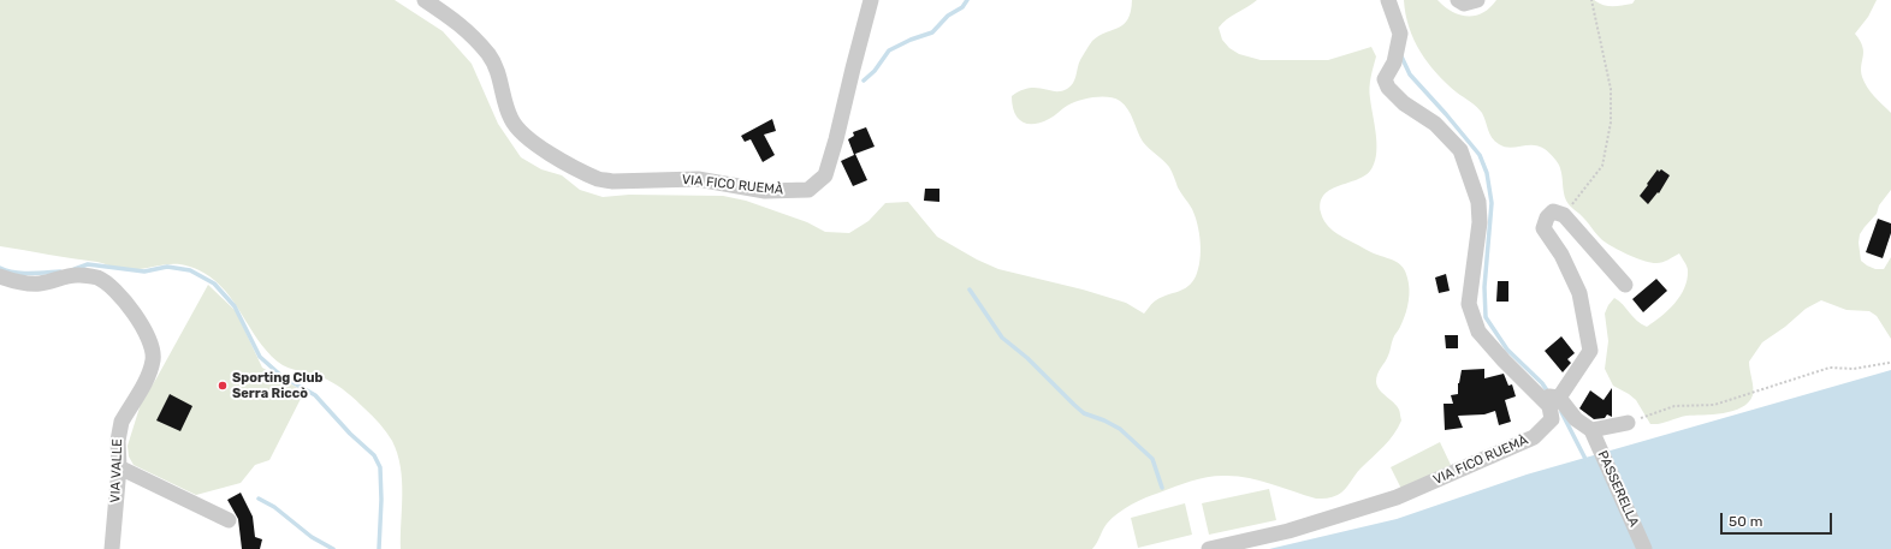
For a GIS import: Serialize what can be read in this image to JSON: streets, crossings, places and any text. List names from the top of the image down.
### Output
{
  "streets": {
    "street": ["VIA FICO RUEMÀ", "VIA VALLE", "PASSERELLA"]
  },
  "places": ["Sporting Club Serra Riccò"],
  "scale_bar": "50 m"
}
